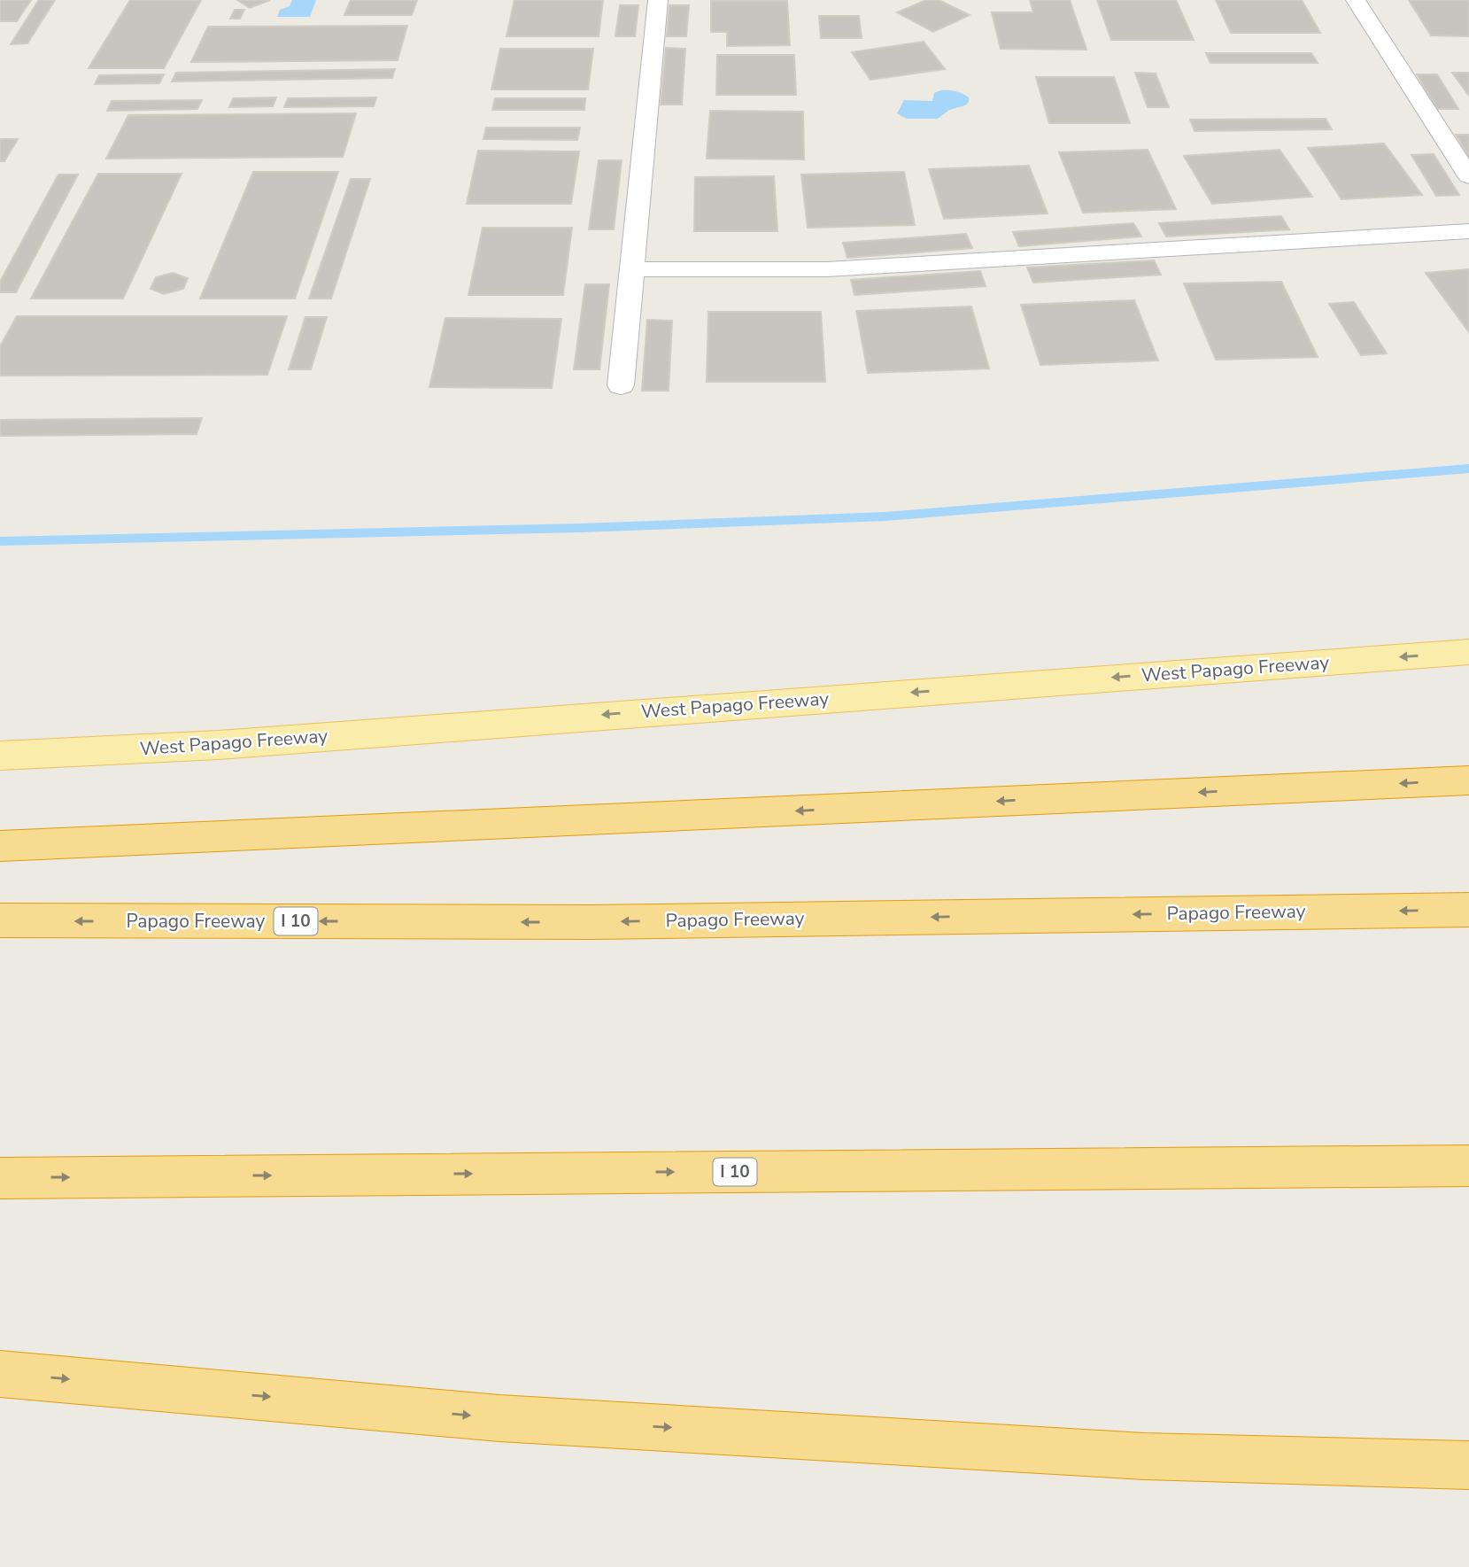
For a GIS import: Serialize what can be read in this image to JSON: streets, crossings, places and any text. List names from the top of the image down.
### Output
{
  "streets": {
    "highway": ["Papago Freeway", "I 10"],
    "main road": ["West Papago Freeway"]
  },
  "one_way": ["West Papago Freeway"]
}
